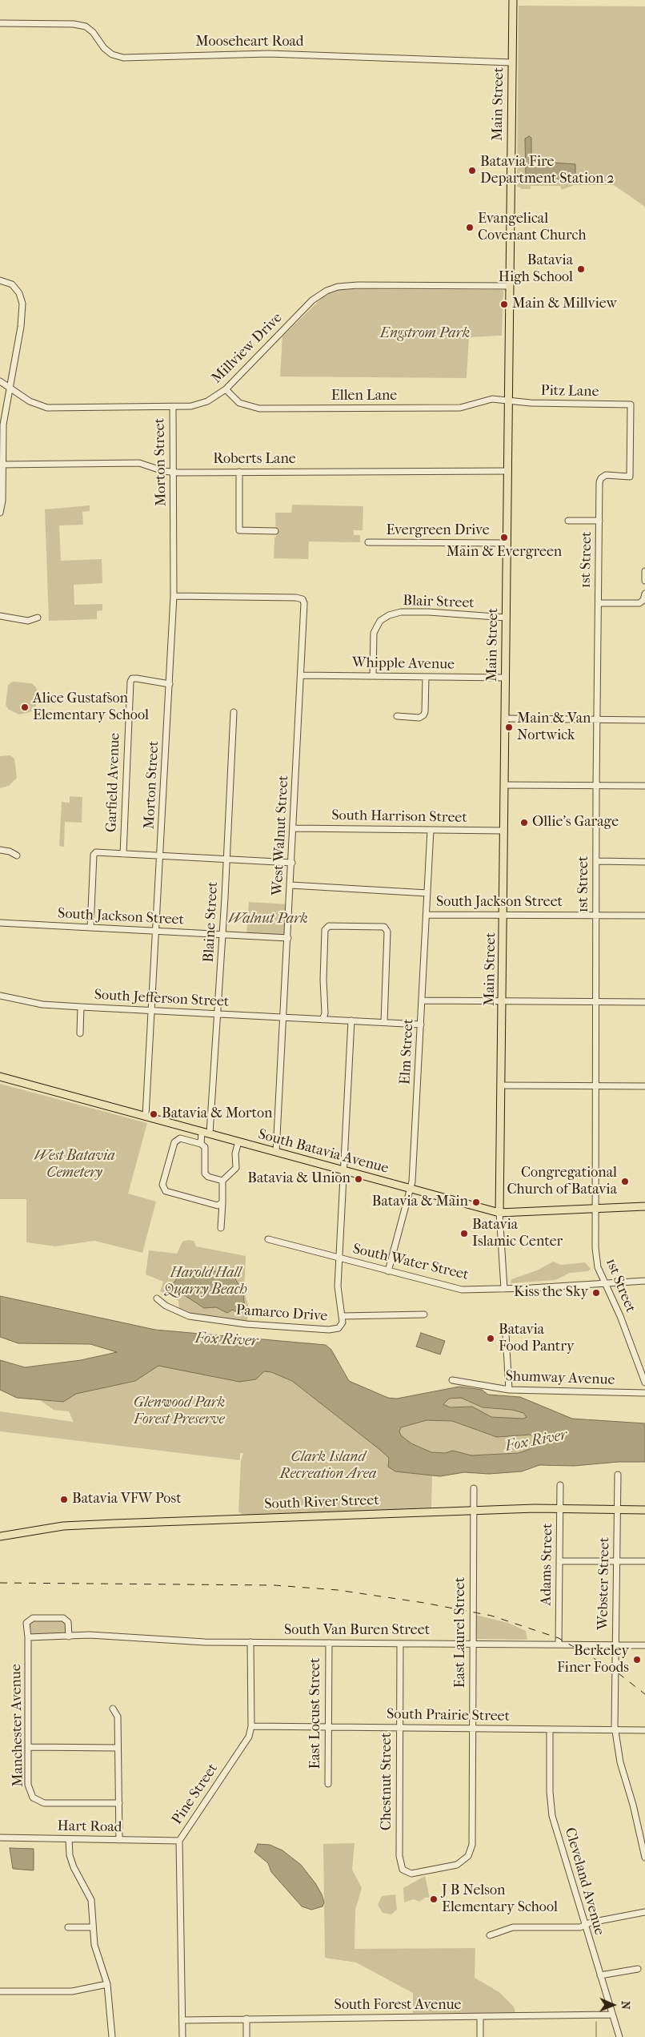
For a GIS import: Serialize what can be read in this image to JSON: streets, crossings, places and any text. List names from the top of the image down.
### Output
{
  "streets": {
    "main road": ["Main Street", "South Batavia Avenue", "South River Street"],
    "street": [
      "Mooseheart Road",
      "Millview Drive",
      "Pitz Lane",
      "Ellen Lane",
      "Roberts Lane",
      "Morton Street",
      "Evergreen Drive",
      "1st Street",
      "Blair Street",
      "Whipple Avenue",
      "Garfield Avenue",
      "South Harrison Street",
      "West Walnut Street",
      "South Jackson Street",
      "Blaine Street",
      "South Jefferson Street",
      "Elm Street",
      "South Water Street",
      "Pamarco Drive",
      "Shumway Avenue",
      "Adams Street",
      "Webster Street",
      "South Van Buren Street",
      "East Laurel Street",
      "East Locust Street",
      "South Prairie Street",
      "Manchester Avenue",
      "Chestnut Street",
      "Pine Street",
      "Hart Road",
      "Cleveland Avenue",
      "South Forest Avenue"
    ]
  },
  "crossings": [
    ["Mooseheart Road", "Main Street"],
    ["Main Street", "Millview Drive"],
    ["Main Street", "Pitz Lane"],
    ["Main Street", "Ellen Lane"],
    ["Main Street", "Roberts Lane"],
    ["Main Street", "Evergreen Drive"],
    ["Main Street", "Blair Street"],
    ["Main Street", "Whipple Avenue"],
    ["Main Street", "South Harrison Street"],
    ["Main Street", "South Jackson Street"],
    ["Main Street", "South Batavia Avenue"],
    ["Main Street", "South Water Street"],
    ["Millview Drive", "Ellen Lane"],
    ["Millview Drive", "Morton Street"],
    ["Pitz Lane", "Ellen Lane"],
    ["Pitz Lane", "1st Street"],
    ["Roberts Lane", "Morton Street"],
    ["Morton Street", "Garfield Avenue"],
    ["Morton Street", "West Walnut Street"],
    ["Morton Street", "South Jackson Street"],
    ["Morton Street", "South Jefferson Street"],
    ["Morton Street", "South Batavia Avenue"],
    ["1st Street", "South Jackson Street"],
    ["1st Street", "South Batavia Avenue"],
    ["1st Street", "South Water Street"],
    ["Blair Street", "Whipple Avenue"],
    ["Whipple Avenue", "West Walnut Street"],
    ["South Harrison Street", "West Walnut Street"],
    ["South Harrison Street", "Elm Street"],
    ["West Walnut Street", "South Jackson Street"],
    ["West Walnut Street", "South Jefferson Street"],
    ["West Walnut Street", "South Batavia Avenue"],
    ["South Jackson Street", "Blaine Street"],
    ["South Jackson Street", "Elm Street"],
    ["Blaine Street", "South Jefferson Street"],
    ["Blaine Street", "South Batavia Avenue"],
    ["South Jefferson Street", "Elm Street"],
    ["Elm Street", "South Batavia Avenue"],
    ["Elm Street", "South Water Street"],
    ["South River Street", "Adams Street"],
    ["South River Street", "Webster Street"],
    ["South River Street", "East Laurel Street"],
    ["Adams Street", "South Van Buren Street"],
    ["Webster Street", "South Van Buren Street"],
    ["Webster Street", "South Prairie Street"],
    ["South Van Buren Street", "East Laurel Street"],
    ["South Van Buren Street", "East Locust Street"],
    ["South Van Buren Street", "Manchester Avenue"],
    ["South Van Buren Street", "Chestnut Street"],
    ["South Van Buren Street", "Pine Street"],
    ["East Laurel Street", "South Prairie Street"],
    ["East Laurel Street", "Chestnut Street"],
    ["East Locust Street", "South Prairie Street"],
    ["South Prairie Street", "Chestnut Street"],
    ["South Prairie Street", "Pine Street"],
    ["South Prairie Street", "Cleveland Avenue"],
    ["Pine Street", "Hart Road"],
    ["Pine Street", "South Forest Avenue"],
    ["Cleveland Avenue", "South Forest Avenue"]
  ],
  "water": ["Fox River"],
  "parks": [
    "Engstrom Park",
    "Walnut Park",
    "West Batavia Cemetery",
    "Harold Hall Quarry Beach",
    "Glenwood Park Forest Preserve",
    "Clark Island Recreation Area"
  ],
  "places": [
    "Batavia Fire Department Station 2",
    "Evangelical Covenant Church",
    "Batavia High School",
    "Main & Millview",
    "Main & Evergreen",
    "Alice Gustafson Elementary School",
    "Main & Van Nortwick",
    "Ollie's Garage",
    "Batavia & Morton",
    "Batavia & Union",
    "Congregational Church of Batavia",
    "Batavia & Main",
    "Batavia Islamic Center",
    "Kiss the Sky",
    "Batavia Food Pantry",
    "Batavia VFW Post",
    "Berkeley Finer Foods",
    "J B Nelson Elementary School"
  ],
  "north": "right"
}
